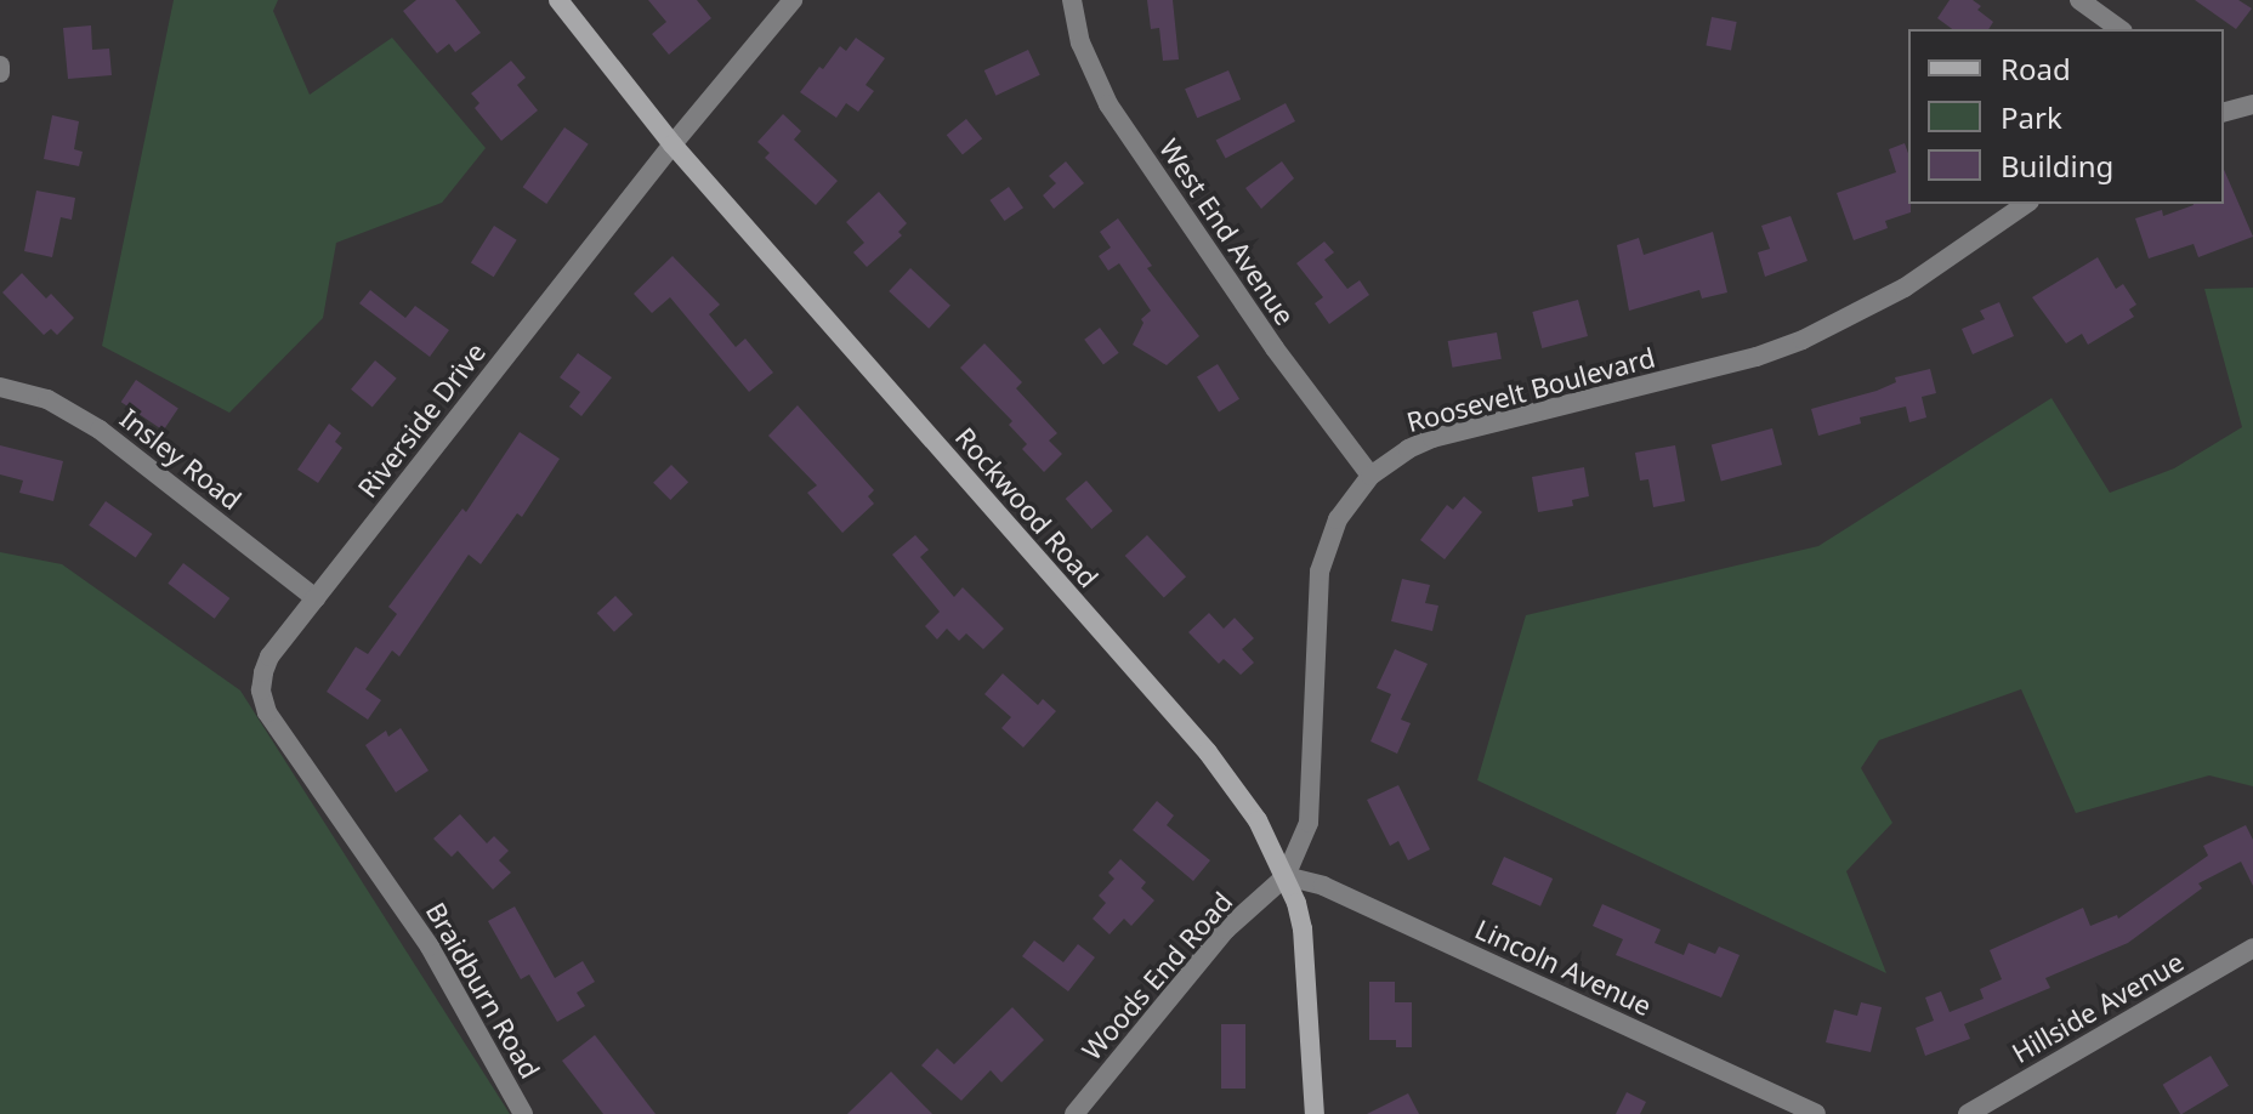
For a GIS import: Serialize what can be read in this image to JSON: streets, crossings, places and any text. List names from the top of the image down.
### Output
{
  "streets": {
    "street": [
      "West End Avenue",
      "Roosevelt Boulevard",
      "Riverside Drive",
      "Insley Road",
      "Rockwood Road",
      "Lincoln Avenue",
      "Woods End Road",
      "Braidburn Road",
      "Hillside Avenue"
    ]
  },
  "crossings": [
    ["West End Avenue", "Roosevelt Boulevard"],
    ["Roosevelt Boulevard", "Rockwood Road"],
    ["Roosevelt Boulevard", "Lincoln Avenue"],
    ["Roosevelt Boulevard", "Woods End Road"],
    ["Riverside Drive", "Insley Road"],
    ["Riverside Drive", "Rockwood Road"],
    ["Riverside Drive", "Braidburn Road"],
    ["Rockwood Road", "Lincoln Avenue"],
    ["Rockwood Road", "Woods End Road"],
    ["Lincoln Avenue", "Woods End Road"]
  ],
  "legend": ["Road", "Park", "Building"]
}
